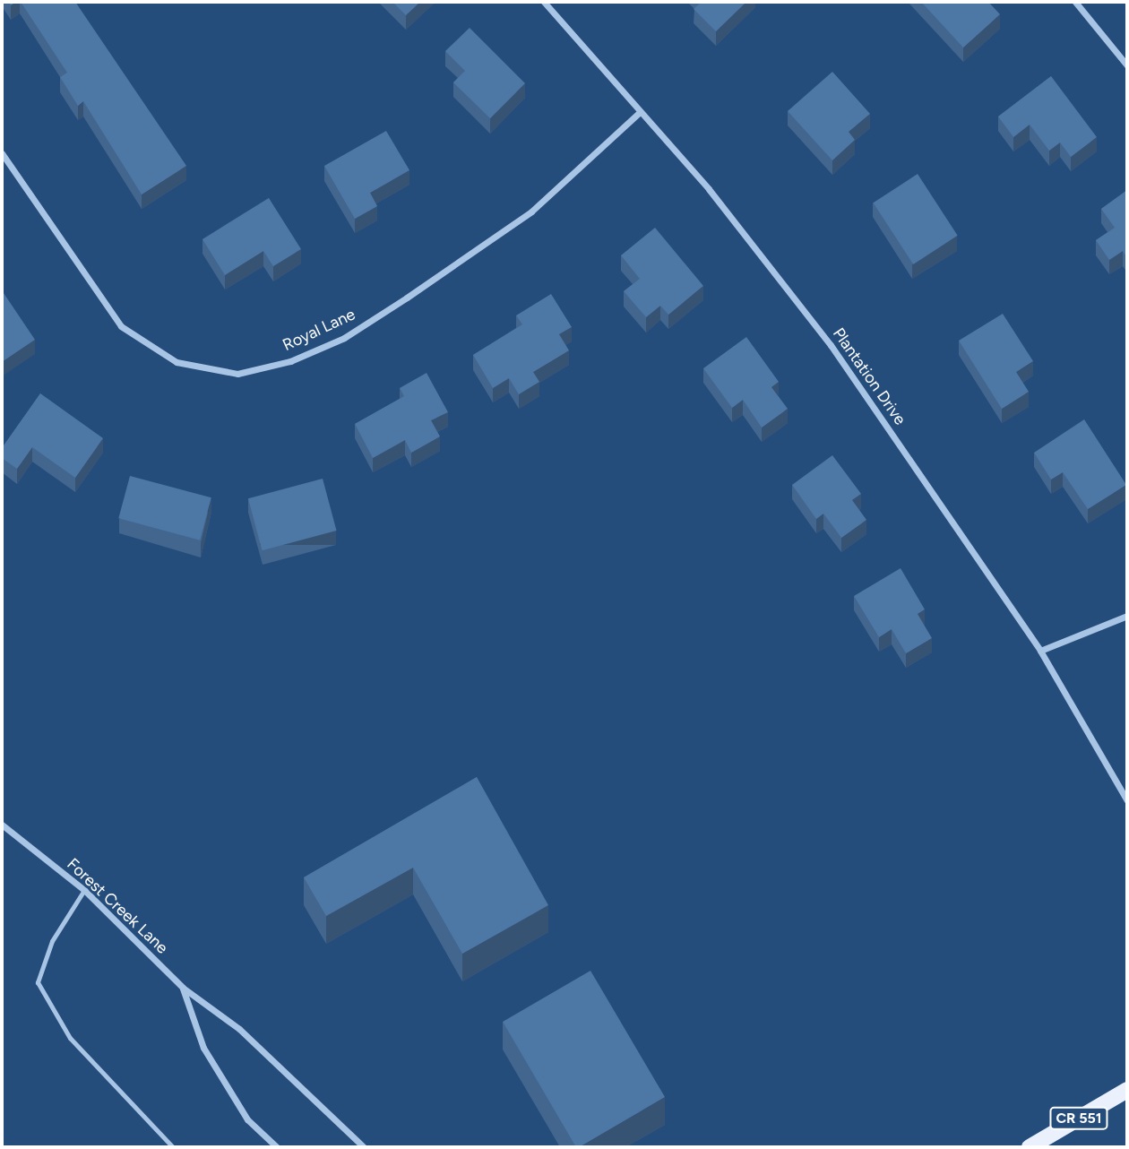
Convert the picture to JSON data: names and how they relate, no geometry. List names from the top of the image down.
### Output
{
  "streets": {
    "main road": ["CR 551"],
    "street": ["Royal Lane", "Plantation Drive", "Forest Creek Lane"]
  },
  "crossings": [
    ["Royal Lane", "Plantation Drive"]
  ]
}
